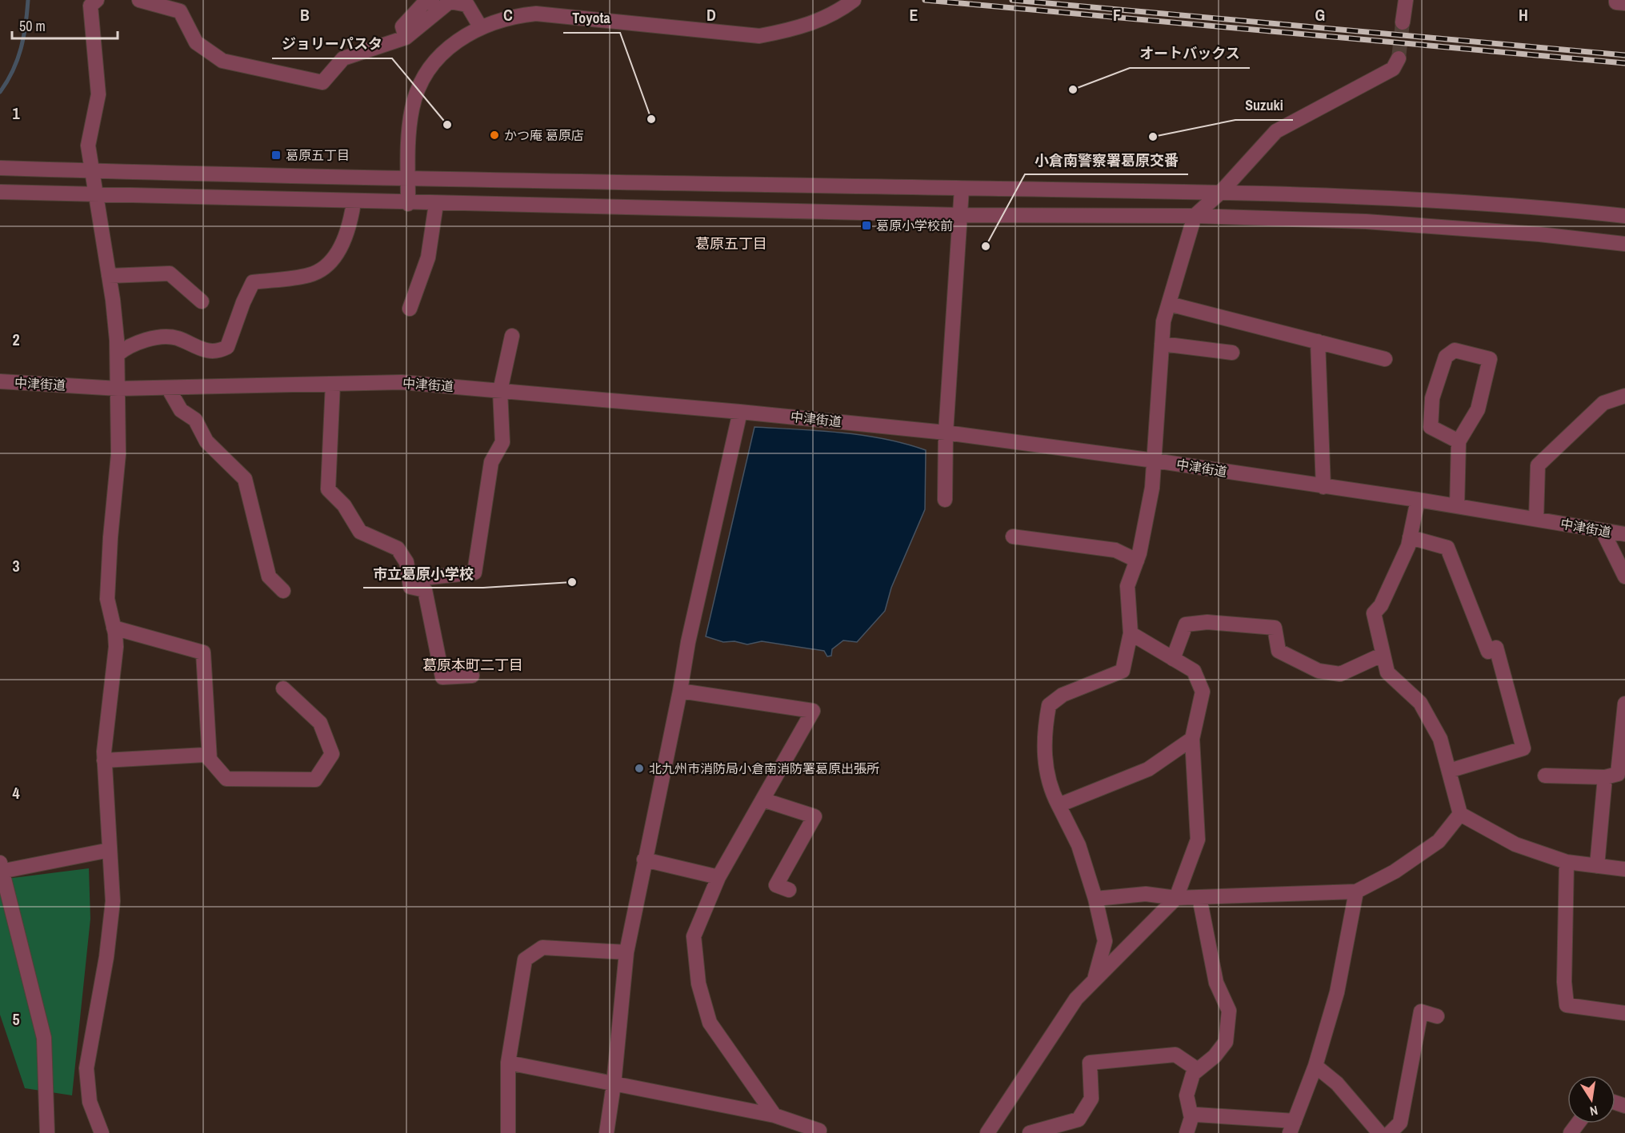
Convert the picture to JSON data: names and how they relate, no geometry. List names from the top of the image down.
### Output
{
  "streets": {
    "street": ["中津街道"]
  },
  "districts": ["葛原五丁目", "葛原本町二丁目"],
  "places": {
    "other": [
      "オートバックス",
      "Toyota",
      "ジョリーパスタ",
      "かつ庵 葛原店",
      "Suzuki",
      "小倉南警察署葛原交番",
      "市立葛原小学校",
      "北九州市消防局小倉南消防署葛原出張所"
    ],
    "transit": ["葛原五丁目", "葛原小学校前"]
  },
  "scale_bar": "50 m",
  "north": "bottom",
  "grid": {
    "columns": [
      "B",
      "C",
      "D",
      "E",
      "F",
      "G",
      "H"
    ],
    "rows": [
      "1",
      "2",
      "3",
      "4",
      "5"
    ]
  }
}
